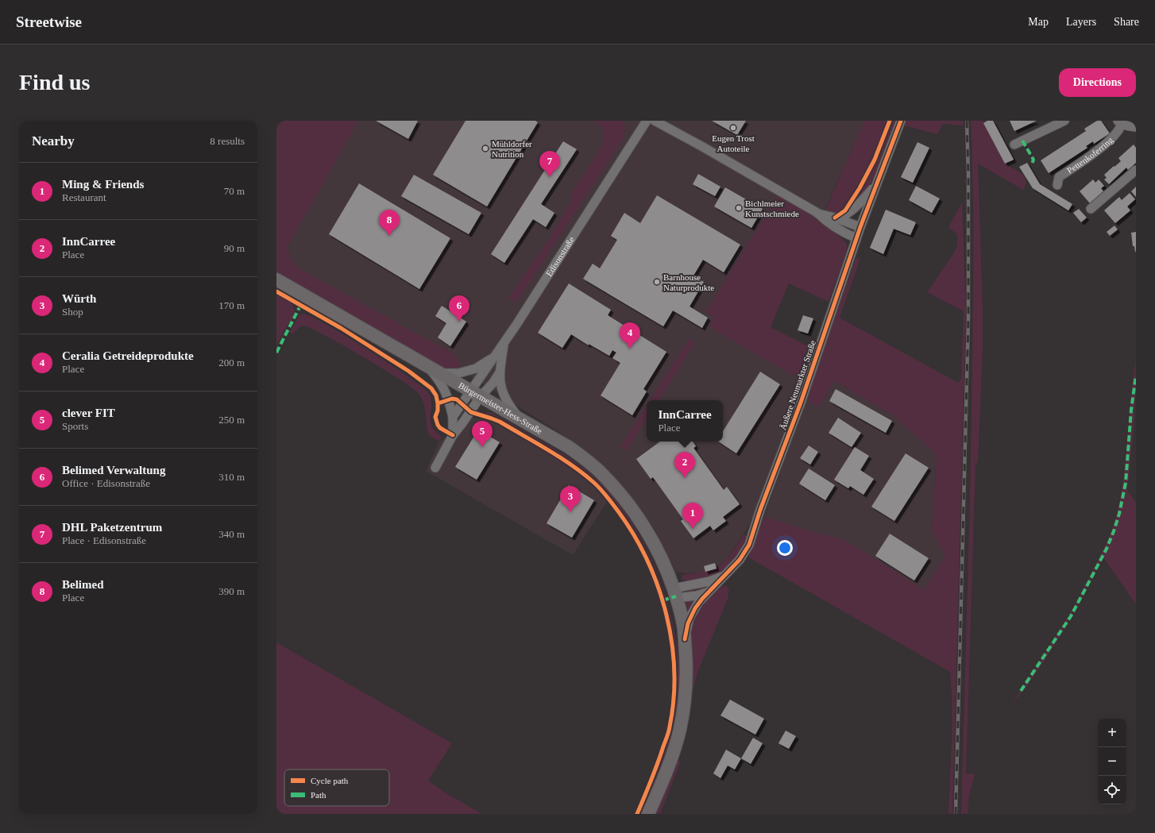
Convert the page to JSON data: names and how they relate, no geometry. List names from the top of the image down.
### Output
{
  "streets": {
    "main road": ["Äußere Neumarkter Straße", "Bürgermeister-Hess-Straße"],
    "street": ["Pettenkoferring", "Edisonstraße"]
  },
  "crossings": [
    ["Edisonstraße", "Bürgermeister-Hess-Straße"],
    ["Äußere Neumarkter Straße", "Bürgermeister-Hess-Straße"]
  ],
  "places": [
    "Eugen Trost Autoteile",
    "Mühldorfer Nutrition",
    "Bichlmeier Kunstschmiede",
    "Barnhouse Naturprodukte"
  ],
  "legend": ["Cycle path", "Path"],
  "page": {
    "header": "Streetwise",
    "nav": ["Map", "Layers", "Share"],
    "buttons": "Directions",
    "title": "Find us",
    "heading": ["Nearby", "8 results"],
    "pins": [
      "7",
      "8",
      "6",
      "4",
      "5",
      "2",
      "3",
      "1"
    ],
    "list": [
      {
        "mark": "1",
        "name": "Ming & Friends",
        "note": "Restaurant",
        "value": "70 m"
      },
      {
        "mark": "2",
        "name": "InnCarree",
        "note": "Place",
        "value": "90 m"
      },
      {
        "mark": "3",
        "name": "Würth",
        "note": "Shop",
        "value": "170 m"
      },
      {
        "mark": "4",
        "name": "Ceralia Getreideprodukte",
        "note": "Place",
        "value": "200 m"
      },
      {
        "mark": "5",
        "name": "clever FIT",
        "note": "Sports",
        "value": "250 m"
      },
      {
        "mark": "6",
        "name": "Belimed Verwaltung",
        "note": "Office · Edisonstraße",
        "value": "310 m"
      },
      {
        "mark": "7",
        "name": "DHL Paketzentrum",
        "note": "Place · Edisonstraße",
        "value": "340 m"
      },
      {
        "mark": "8",
        "name": "Belimed",
        "note": "Place",
        "value": "390 m"
      }
    ],
    "popup": ["InnCarree", "Place"],
    "map_buttons": ["+", "−"]
  }
}
